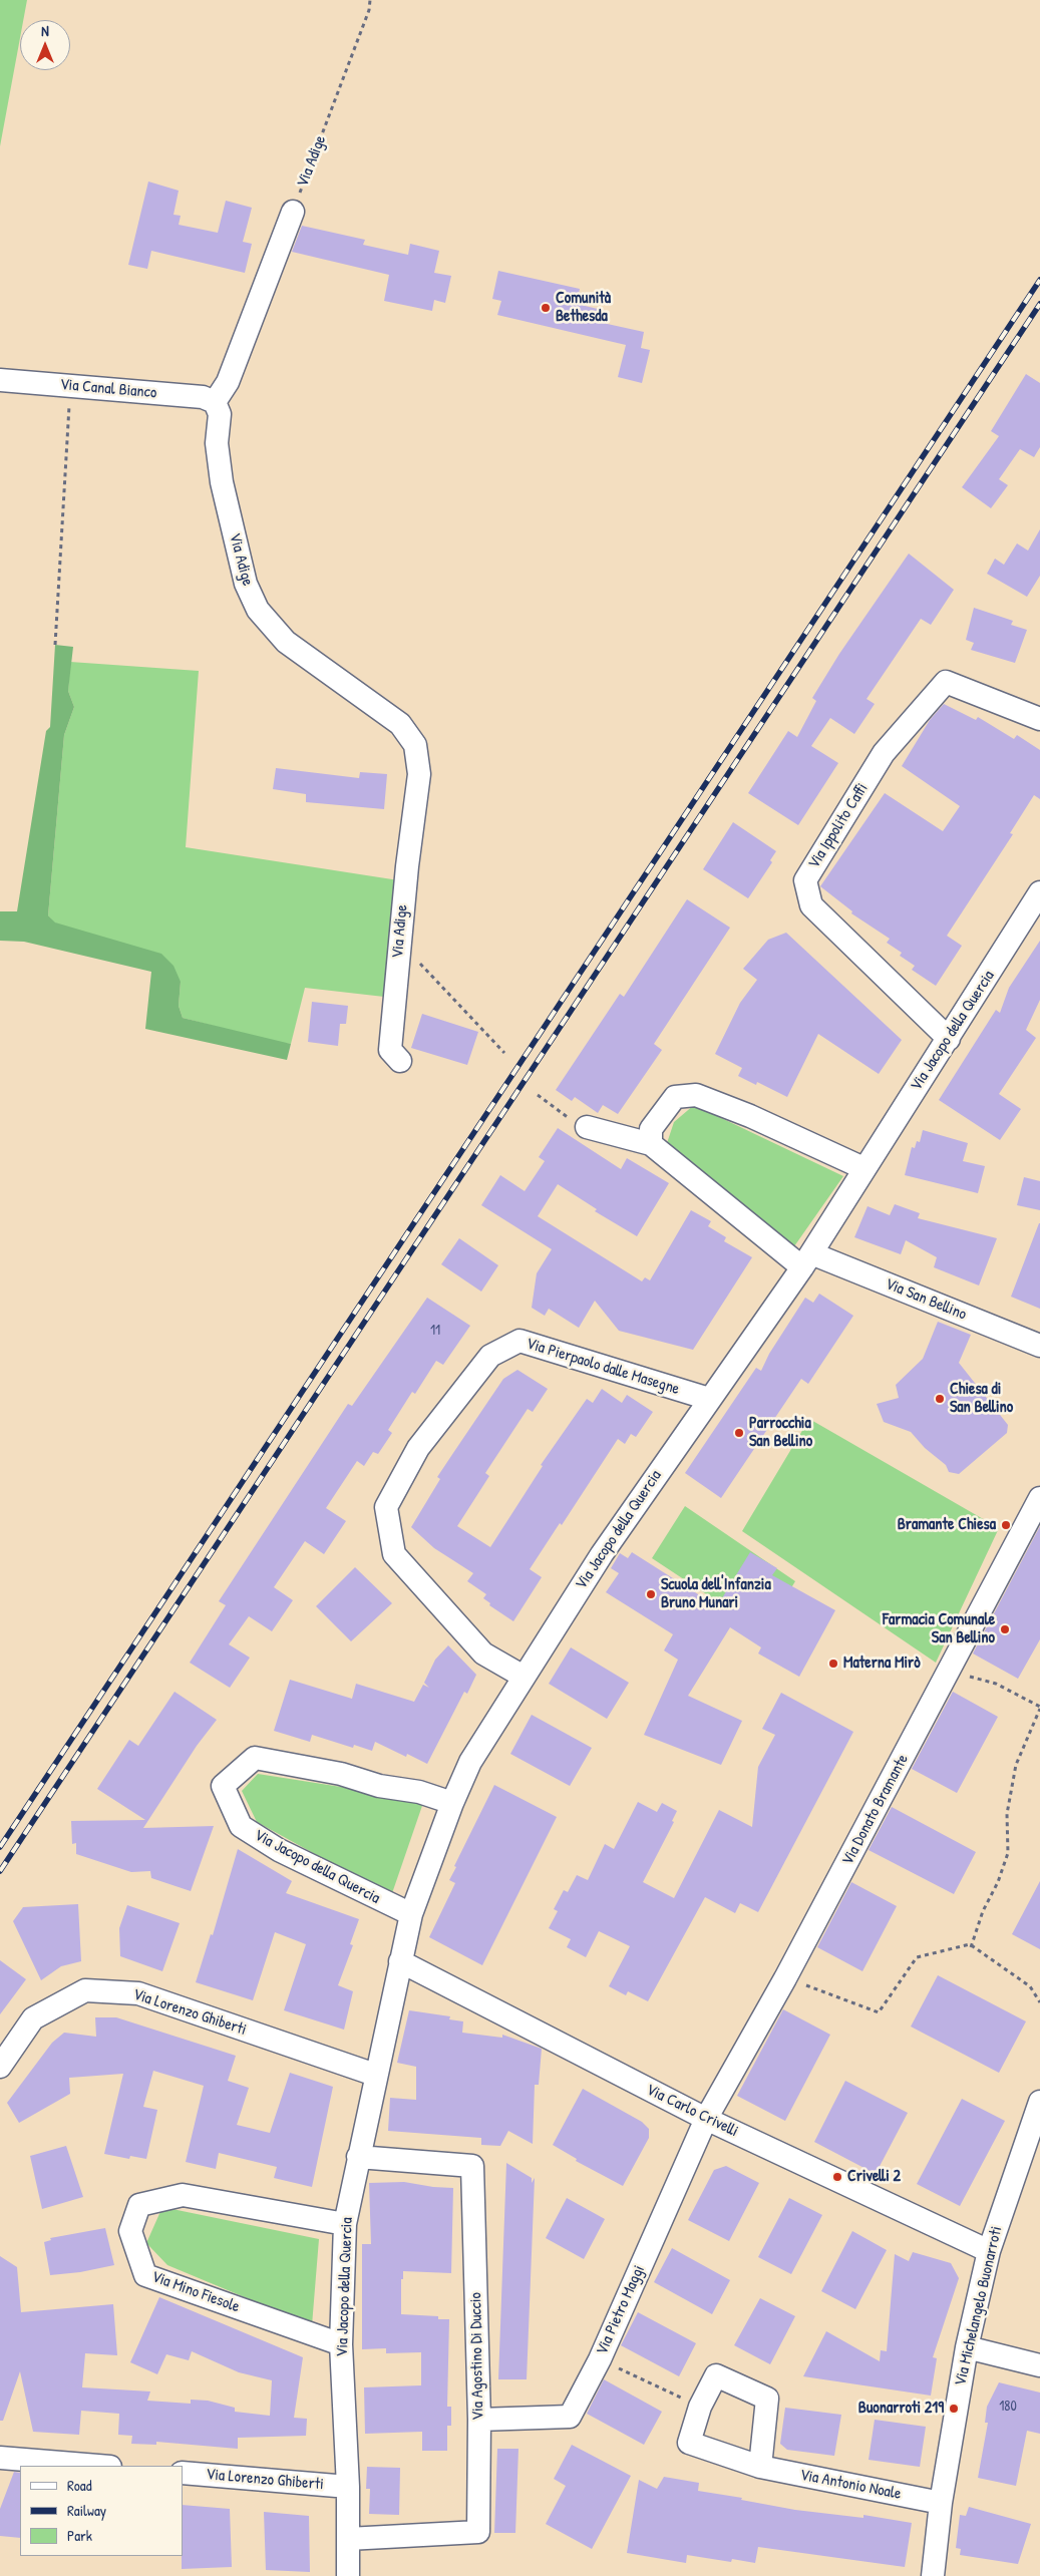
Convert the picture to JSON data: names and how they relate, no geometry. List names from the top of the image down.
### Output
{
  "streets": {
    "street": [
      "Via Adige",
      "Via Canal Bianco",
      "Via Ippolito Caffi",
      "Via Jacopo della Quercia",
      "Via San Bellino",
      "Via Pierpaolo dalle Masegne",
      "Via Donato Bramante",
      "Via Lorenzo Ghiberti",
      "Via Carlo Crivelli",
      "Via Mino Fiesole",
      "Via Michelangelo Buonarroti",
      "Via Pietro Maggi",
      "Via Agostino Di Duccio",
      "Via Antonio Noale"
    ]
  },
  "crossings": [
    ["Via Adige", "Via Canal Bianco"],
    ["Via Ippolito Caffi", "Via Jacopo della Quercia"],
    ["Via Jacopo della Quercia", "Via San Bellino"],
    ["Via Jacopo della Quercia", "Via Pierpaolo dalle Masegne"],
    ["Via Jacopo della Quercia", "Via Lorenzo Ghiberti"],
    ["Via Jacopo della Quercia", "Via Carlo Crivelli"],
    ["Via Jacopo della Quercia", "Via Mino Fiesole"],
    ["Via Jacopo della Quercia", "Via Agostino Di Duccio"],
    ["Via Donato Bramante", "Via Carlo Crivelli"],
    ["Via Donato Bramante", "Via Pietro Maggi"],
    ["Via Carlo Crivelli", "Via Michelangelo Buonarroti"],
    ["Via Carlo Crivelli", "Via Pietro Maggi"],
    ["Via Michelangelo Buonarroti", "Via Antonio Noale"],
    ["Via Pietro Maggi", "Via Agostino Di Duccio"]
  ],
  "places": [
    "Comunità Bethesda",
    "Chiesa di San Bellino",
    "Parrocchia San Bellino",
    "Bramante Chiesa",
    "Scuola dell'Infanzia Bruno Munari",
    "Farmacia Comunale San Bellino",
    "Materna Mirò",
    "Crivelli 2",
    "Buonarroti 219"
  ],
  "house_numbers": ["11", "180"],
  "legend": ["Road", "Railway", "Park"],
  "north": "top"
}
